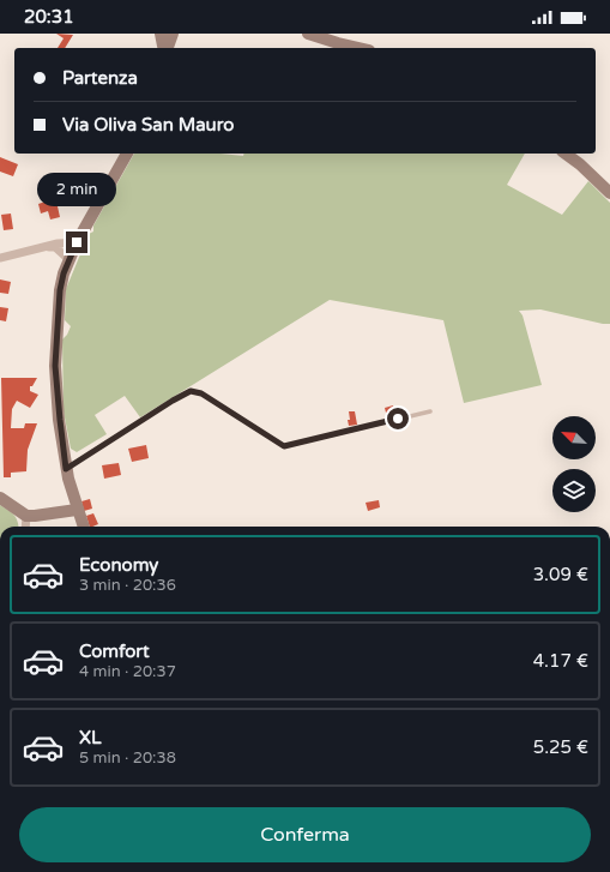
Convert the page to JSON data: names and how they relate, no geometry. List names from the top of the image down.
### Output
{
  "north": "top left",
  "page": {
    "status": "20:31",
    "banner": ["Partenza", "Via Oliva San Mauro"],
    "bubble": "2 min",
    "list": [
      {
        "name": "Economy",
        "note": "3 min · 20:36",
        "value": "3.09 €"
      },
      {
        "name": "Comfort",
        "note": "4 min · 20:37",
        "value": "4.17 €"
      },
      {
        "name": "XL",
        "note": "5 min · 20:38",
        "value": "5.25 €"
      }
    ],
    "buttons": "Conferma"
  }
}
